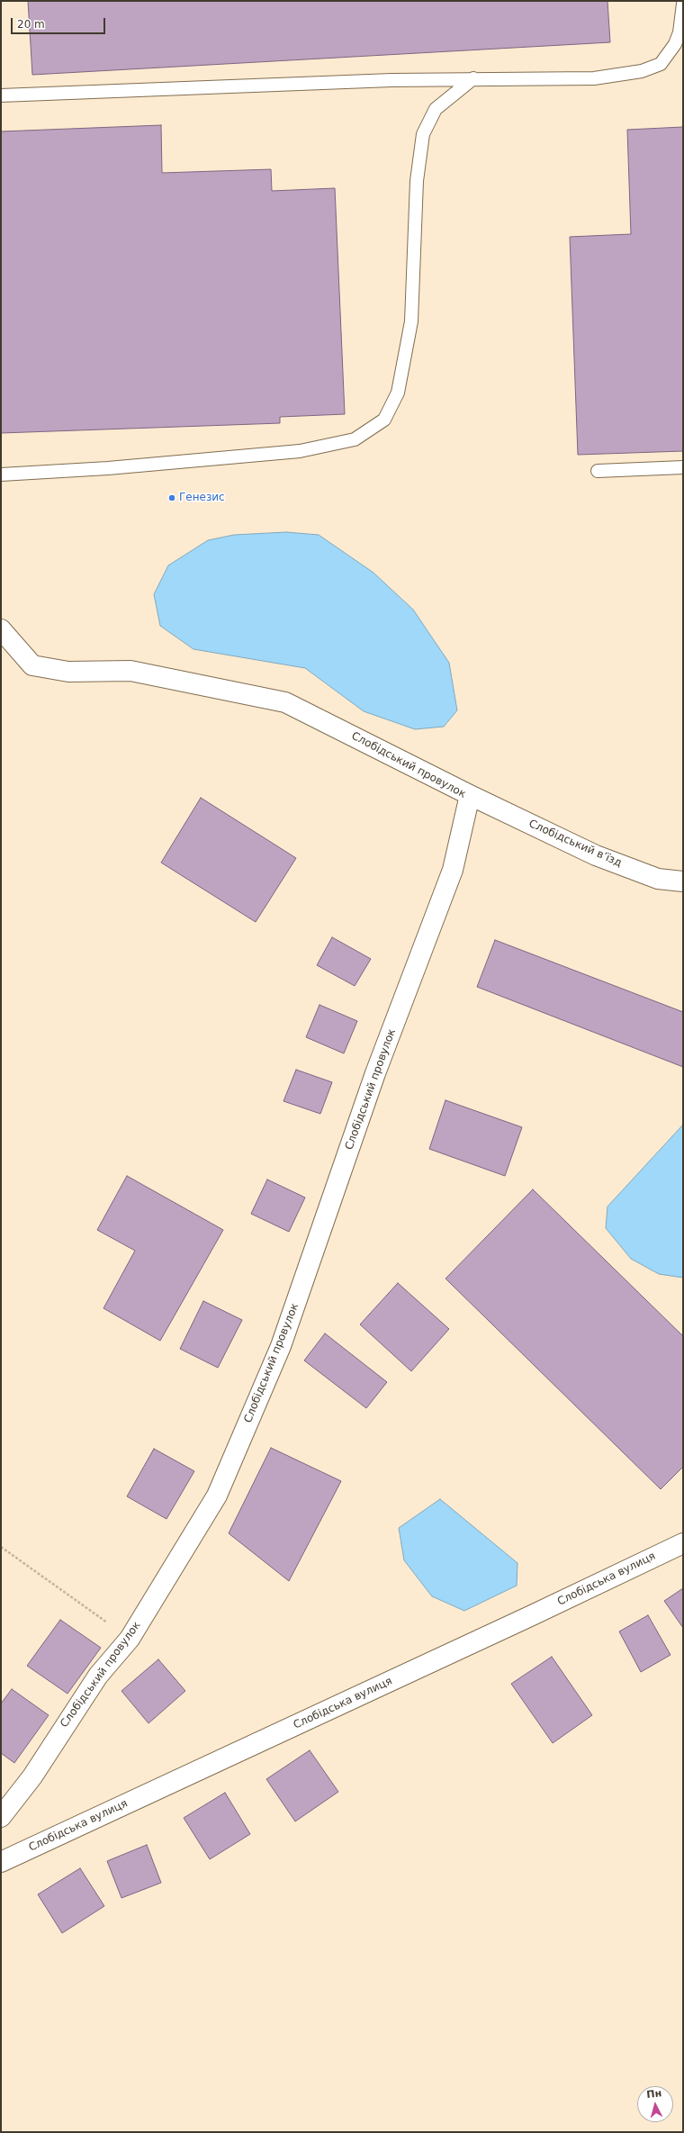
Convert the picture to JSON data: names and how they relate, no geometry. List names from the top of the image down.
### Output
{
  "streets": {
    "street": ["Слобідський провулок", "Слобідський в’їзд", "Слобідська вулиця"]
  },
  "crossings": [
    ["Слобідський провулок", "Слобідський в’їзд"]
  ],
  "places": ["Генезис"],
  "scale_bar": "20 m",
  "north": "top"
}
